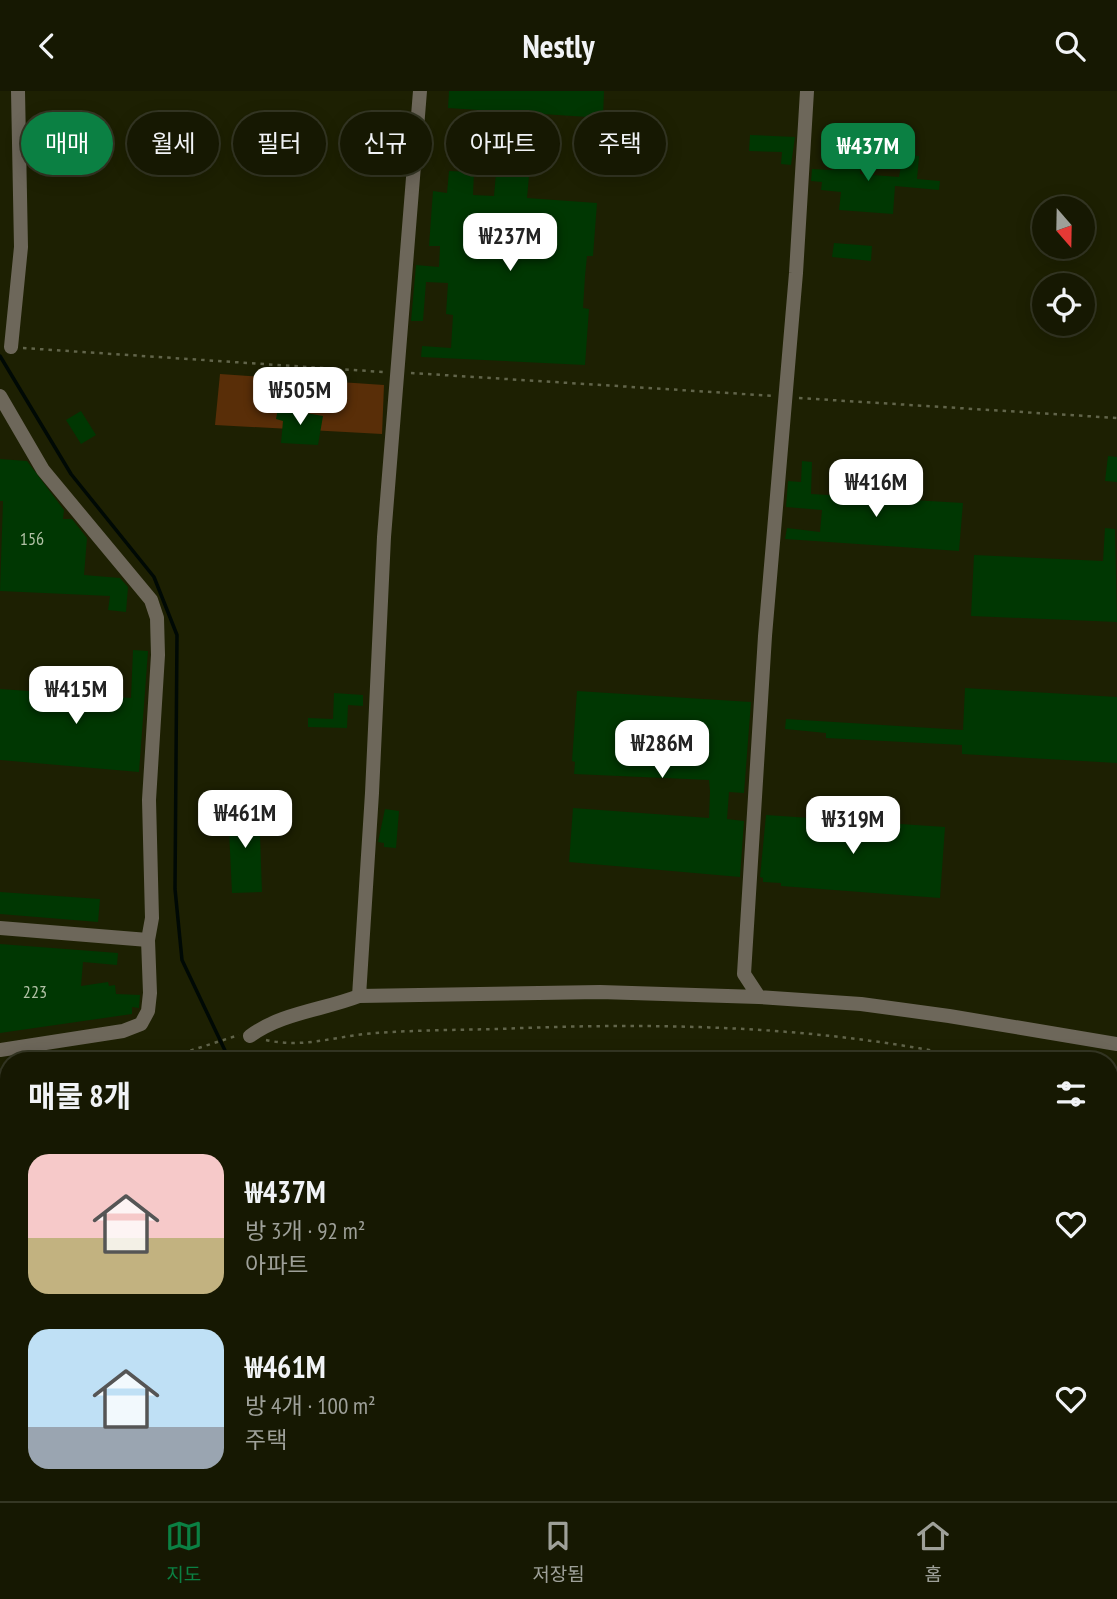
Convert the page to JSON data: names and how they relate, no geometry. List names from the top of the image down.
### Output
{
  "house_numbers": ["156", "223"],
  "north": "bottom",
  "page": {
    "header": "Nestly",
    "chip": [
      "매매",
      "월세",
      "필터",
      "신규",
      "아파트",
      "주택"
    ],
    "price": [
      "₩437M",
      "₩237M",
      "₩505M",
      "₩416M",
      "₩415M",
      "₩286M",
      "₩461M",
      "₩319M"
    ],
    "heading": "매물 8개",
    "list": [
      {
        "name": "₩437M",
        "note": "방 3개 · 92 m² · 아파트"
      },
      {
        "name": "₩461M",
        "note": "방 4개 · 100 m² · 주택"
      }
    ],
    "tabs": ["지도", "저장됨", "홈"]
  }
}
